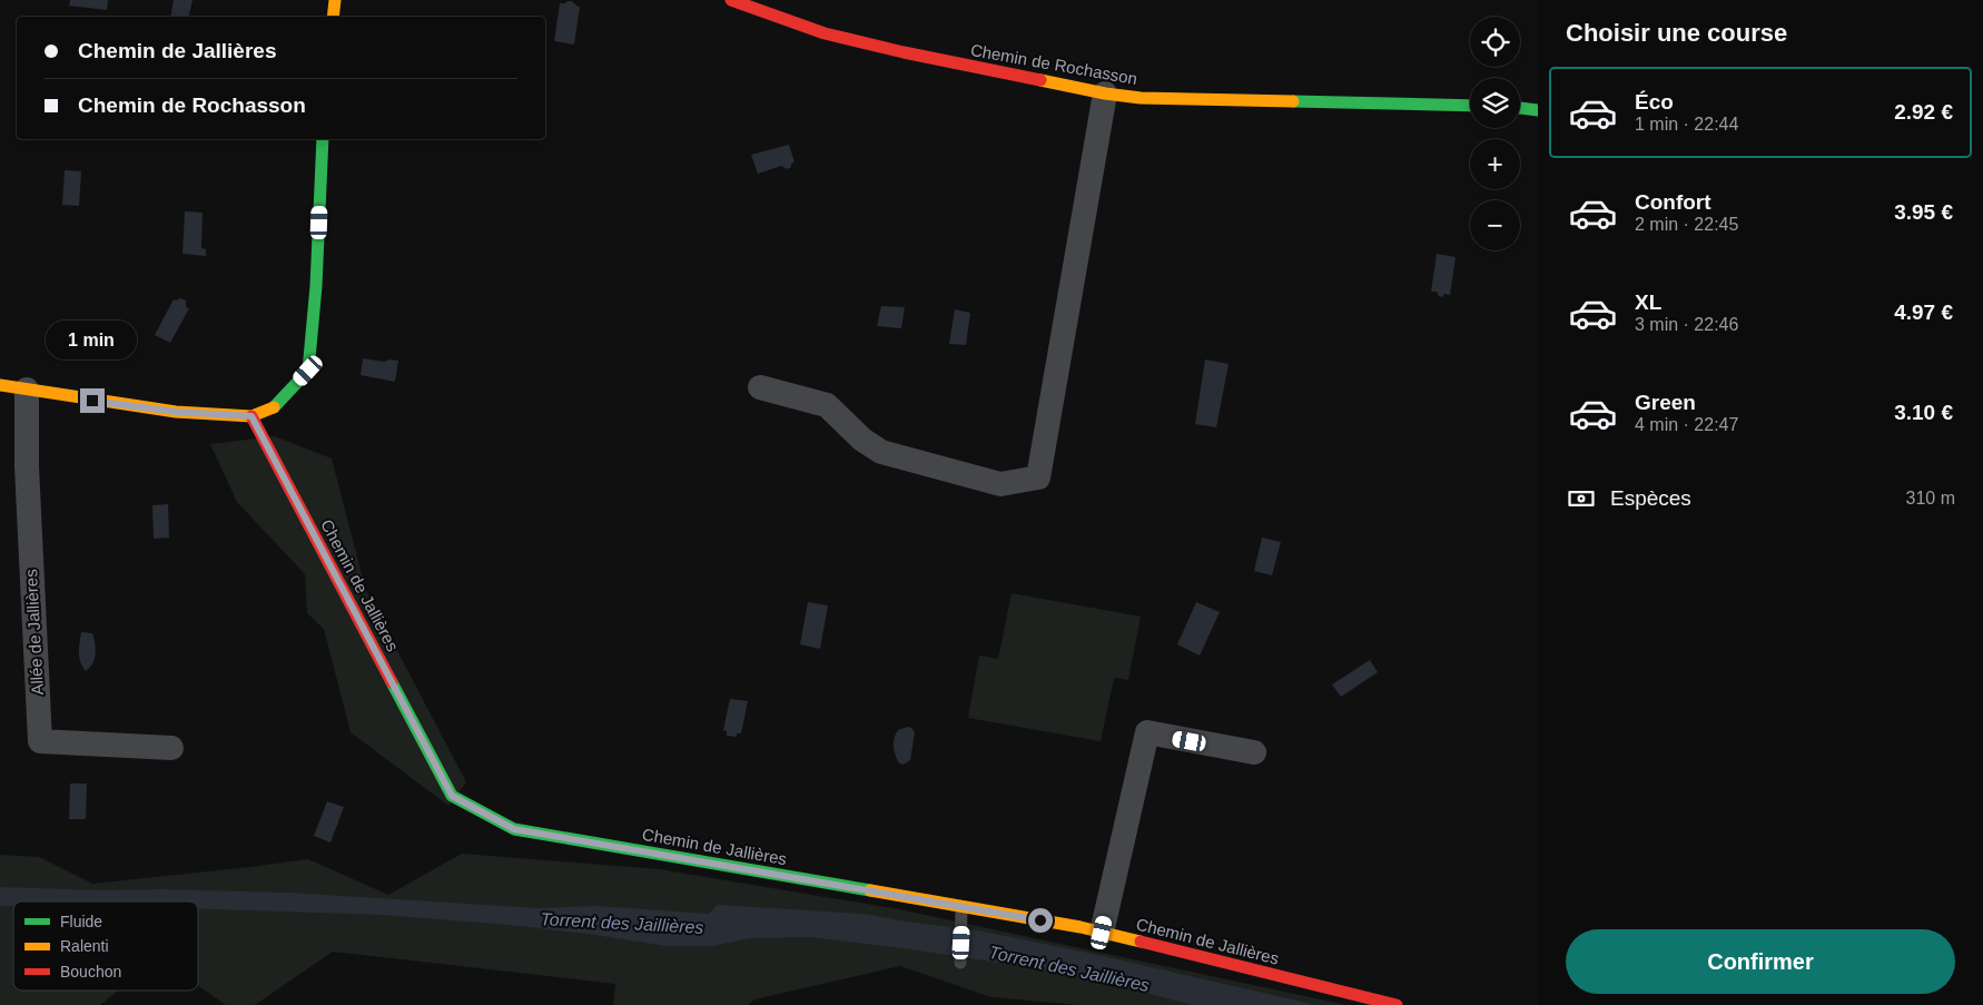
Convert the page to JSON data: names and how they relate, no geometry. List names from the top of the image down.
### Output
{
  "streets": {
    "street": ["Chemin de Rochasson", "Chemin de Jallières", "Allée de Jallières"]
  },
  "water": ["Torrent des Jaillières"],
  "legend": ["Fluide", "Ralenti", "Bouchon"],
  "page": {
    "heading": "Choisir une course",
    "map_buttons": ["+", "−"],
    "banner": ["Chemin de Jallières", "Chemin de Rochasson"],
    "list": [
      {
        "name": "Éco",
        "note": "1 min · 22:44",
        "value": "2.92 €"
      },
      {
        "name": "Confort",
        "note": "2 min · 22:45",
        "value": "3.95 €"
      },
      {
        "name": "XL",
        "note": "3 min · 22:46",
        "value": "4.97 €"
      },
      {
        "name": "Green",
        "note": "4 min · 22:47",
        "value": "3.10 €"
      }
    ],
    "bubble": "1 min",
    "pay": ["Espèces", "310 m"],
    "buttons": "Confirmer"
  }
}
